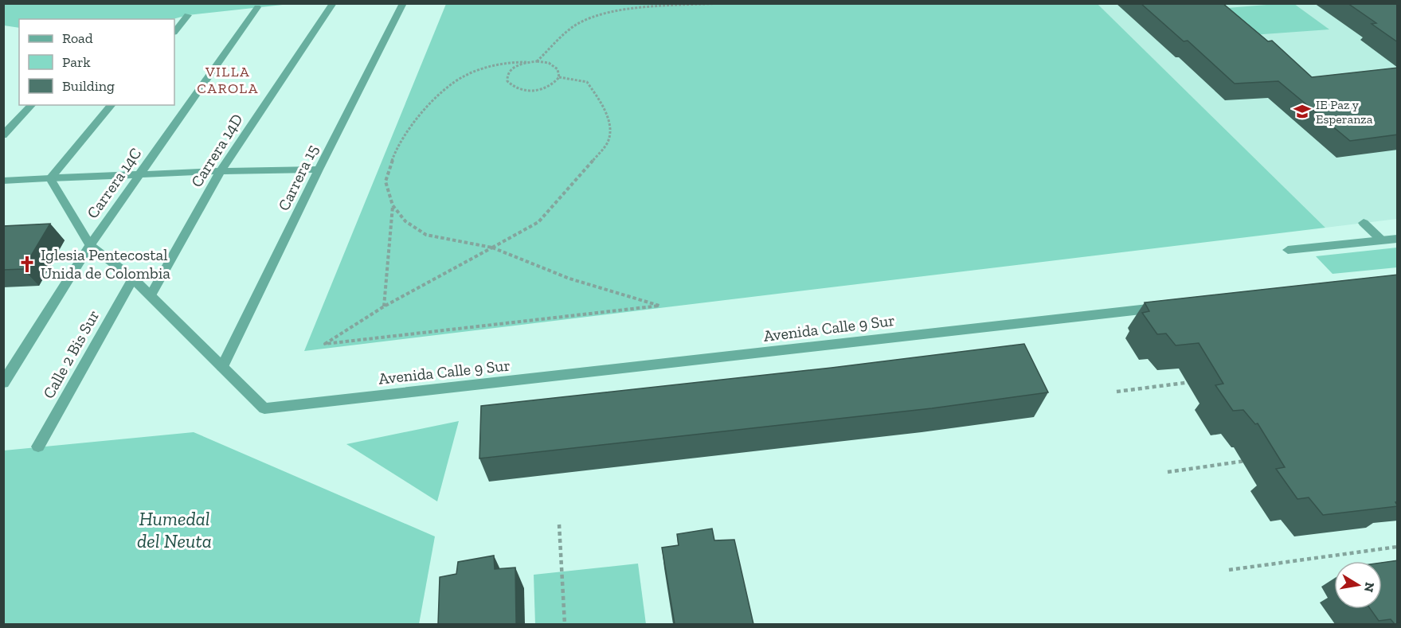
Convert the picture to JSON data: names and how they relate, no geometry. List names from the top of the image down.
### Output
{
  "streets": {
    "street": [
      "Carrera 14D",
      "Carrera 15",
      "Carrera 14C",
      "Avenida Calle 9 Sur",
      "Calle 2 Bis Sur"
    ]
  },
  "crossings": [
    ["Carrera 15", "Avenida Calle 9 Sur"]
  ],
  "districts": ["VILLA CAROLA"],
  "parks": ["Humedal del Neuta"],
  "places": {
    "school or university": ["IE Paz y Esperanza"],
    "church": ["Iglesia Pentecostal Unida de Colombia"]
  },
  "legend": ["Road", "Park", "Building"],
  "north": "right"
}
